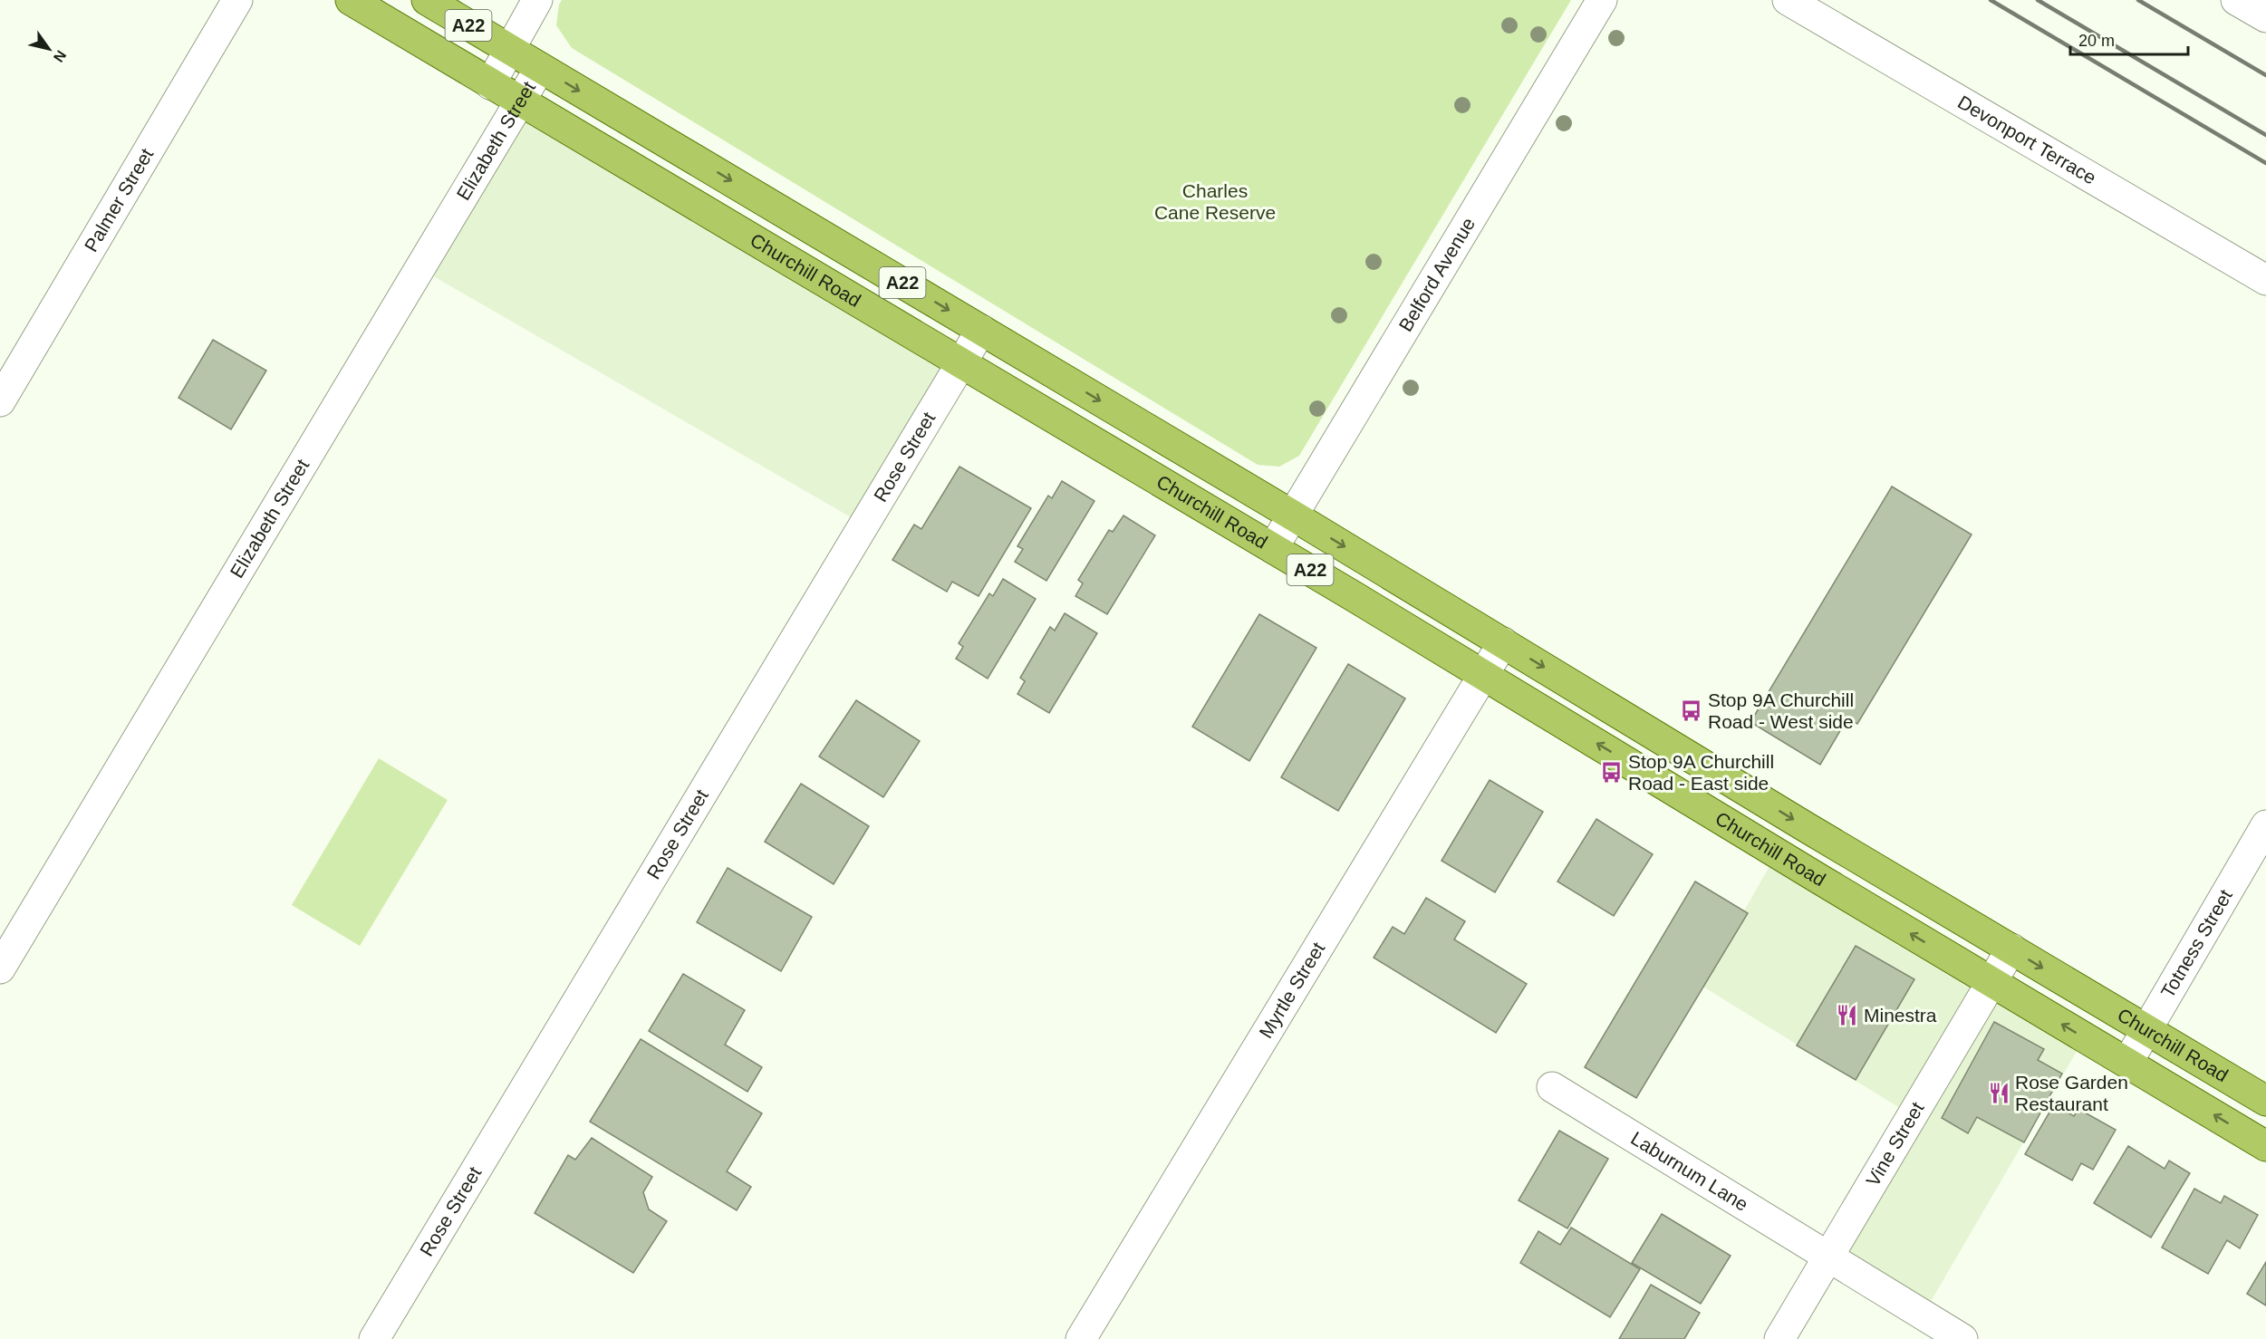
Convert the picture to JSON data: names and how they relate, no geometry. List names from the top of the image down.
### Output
{
  "streets": {
    "main road": ["A22", "Churchill Road"],
    "street": [
      "Devonport Terrace",
      "Elizabeth Street",
      "Palmer Street",
      "Belford Avenue",
      "Rose Street",
      "Totness Street",
      "Myrtle Street",
      "Vine Street",
      "Laburnum Lane"
    ]
  },
  "crossings": [
    ["Elizabeth Street", "Churchill Road"],
    ["Churchill Road", "Belford Avenue"],
    ["Churchill Road", "Rose Street"],
    ["Churchill Road", "Totness Street"],
    ["Churchill Road", "Myrtle Street"],
    ["Churchill Road", "Vine Street"],
    ["Vine Street", "Laburnum Lane"]
  ],
  "parks": ["Charles Cane Reserve"],
  "places": {
    "bus stop": ["Stop 9A Churchill Road - West side", "Stop 9A Churchill Road - East side"],
    "restaurant": ["Minestra", "Rose Garden Restaurant"]
  },
  "scale_bar": "20 m",
  "north": "bottom right"
}
